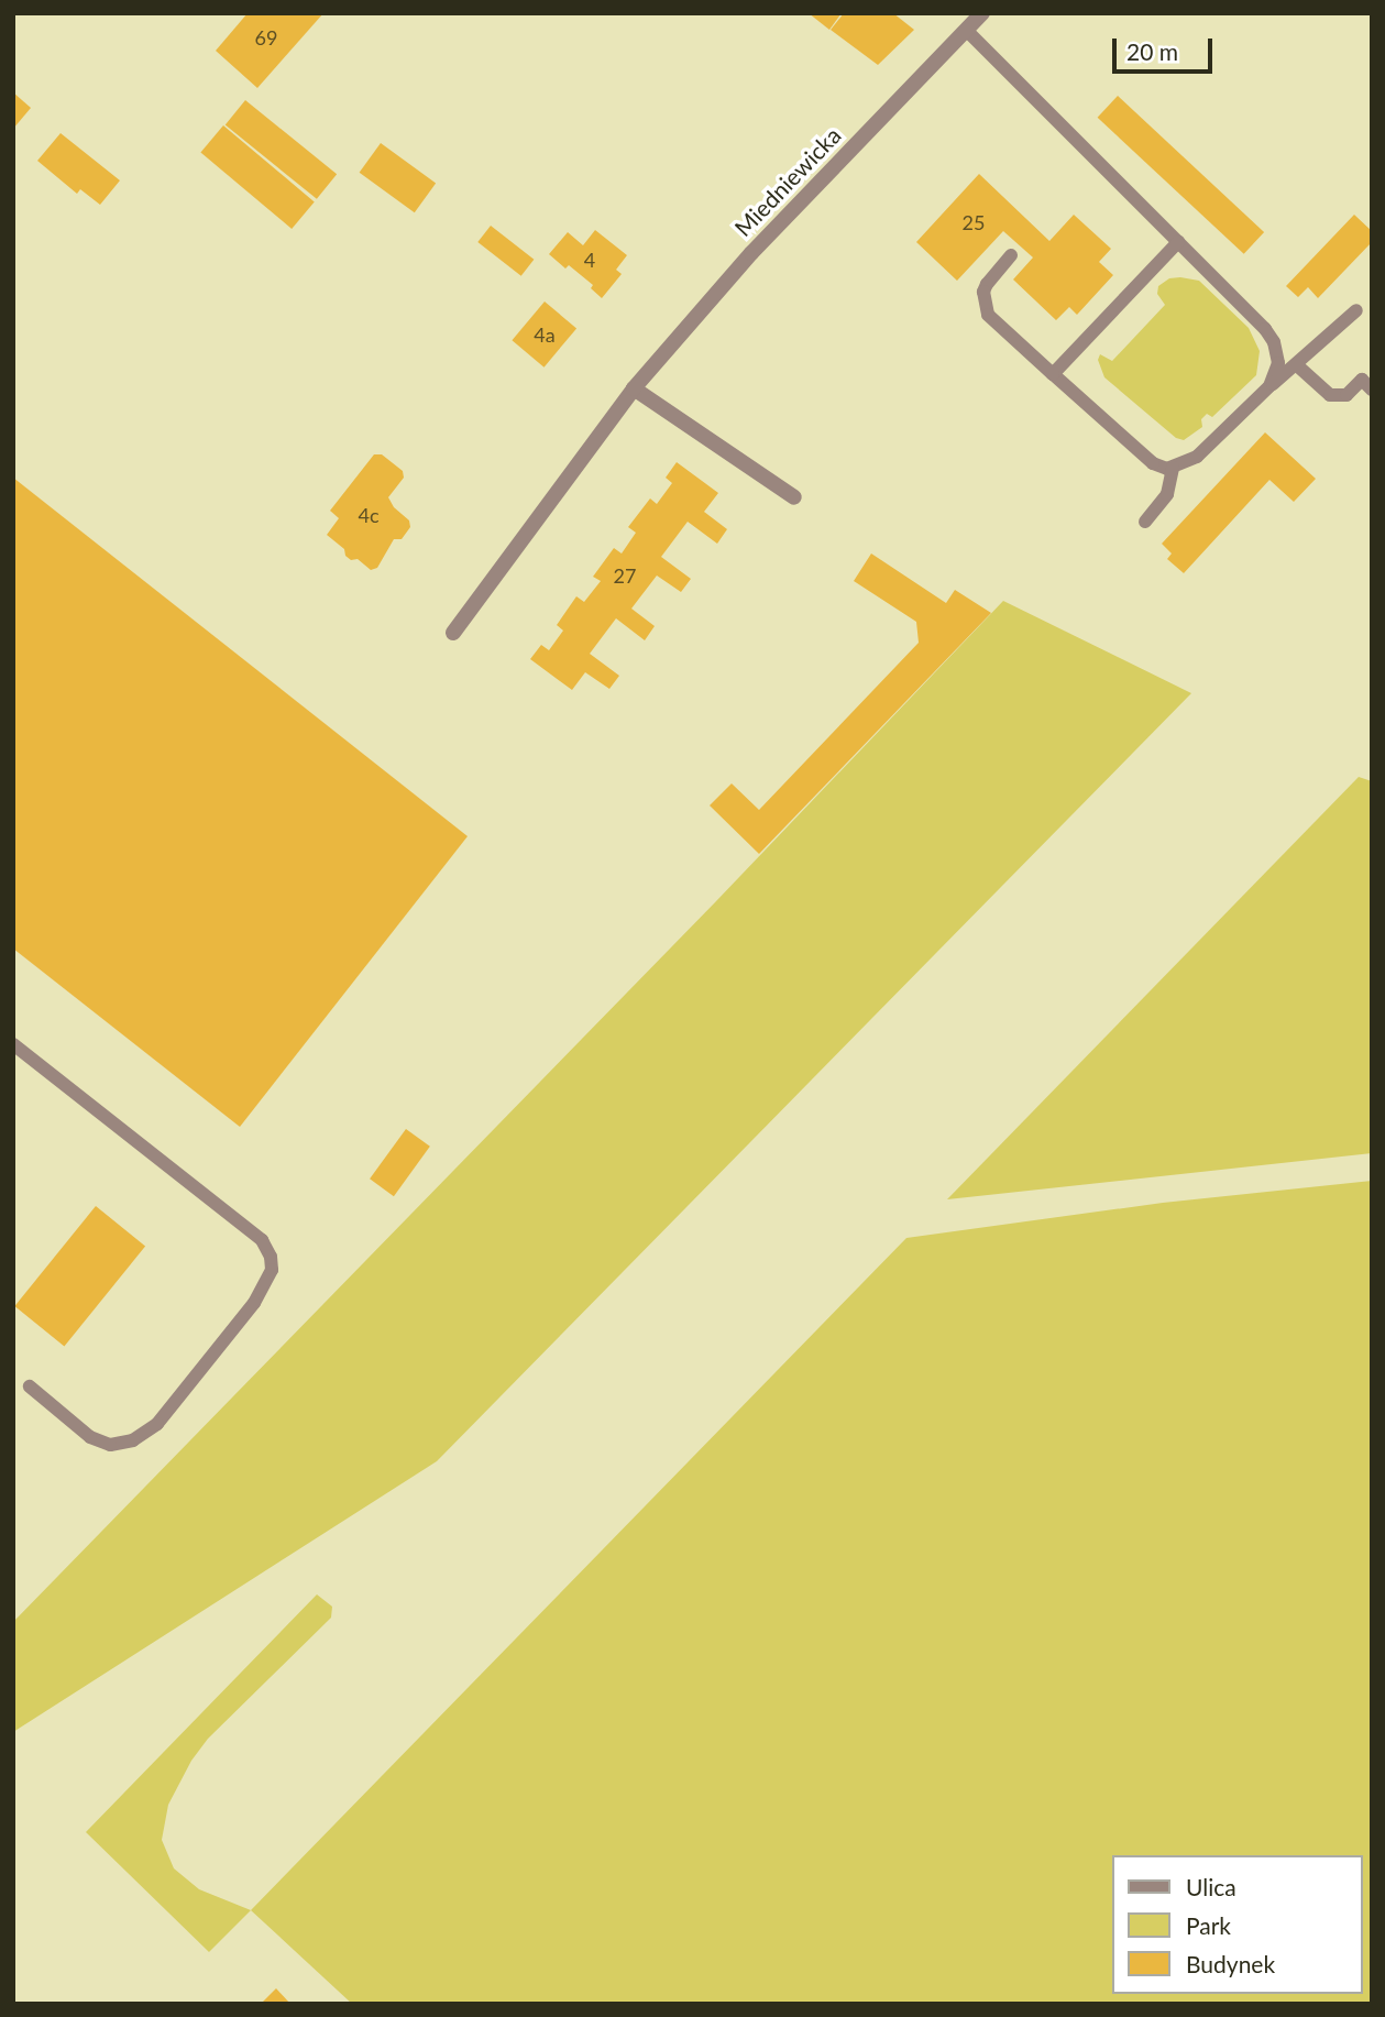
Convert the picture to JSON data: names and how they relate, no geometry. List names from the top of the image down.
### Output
{
  "streets": {
    "street": ["Miedniewicka"]
  },
  "house_numbers": [
    "69",
    "25",
    "4",
    "4a",
    "4c",
    "27"
  ],
  "legend": ["Ulica", "Park", "Budynek"],
  "scale_bar": "20 m"
}
